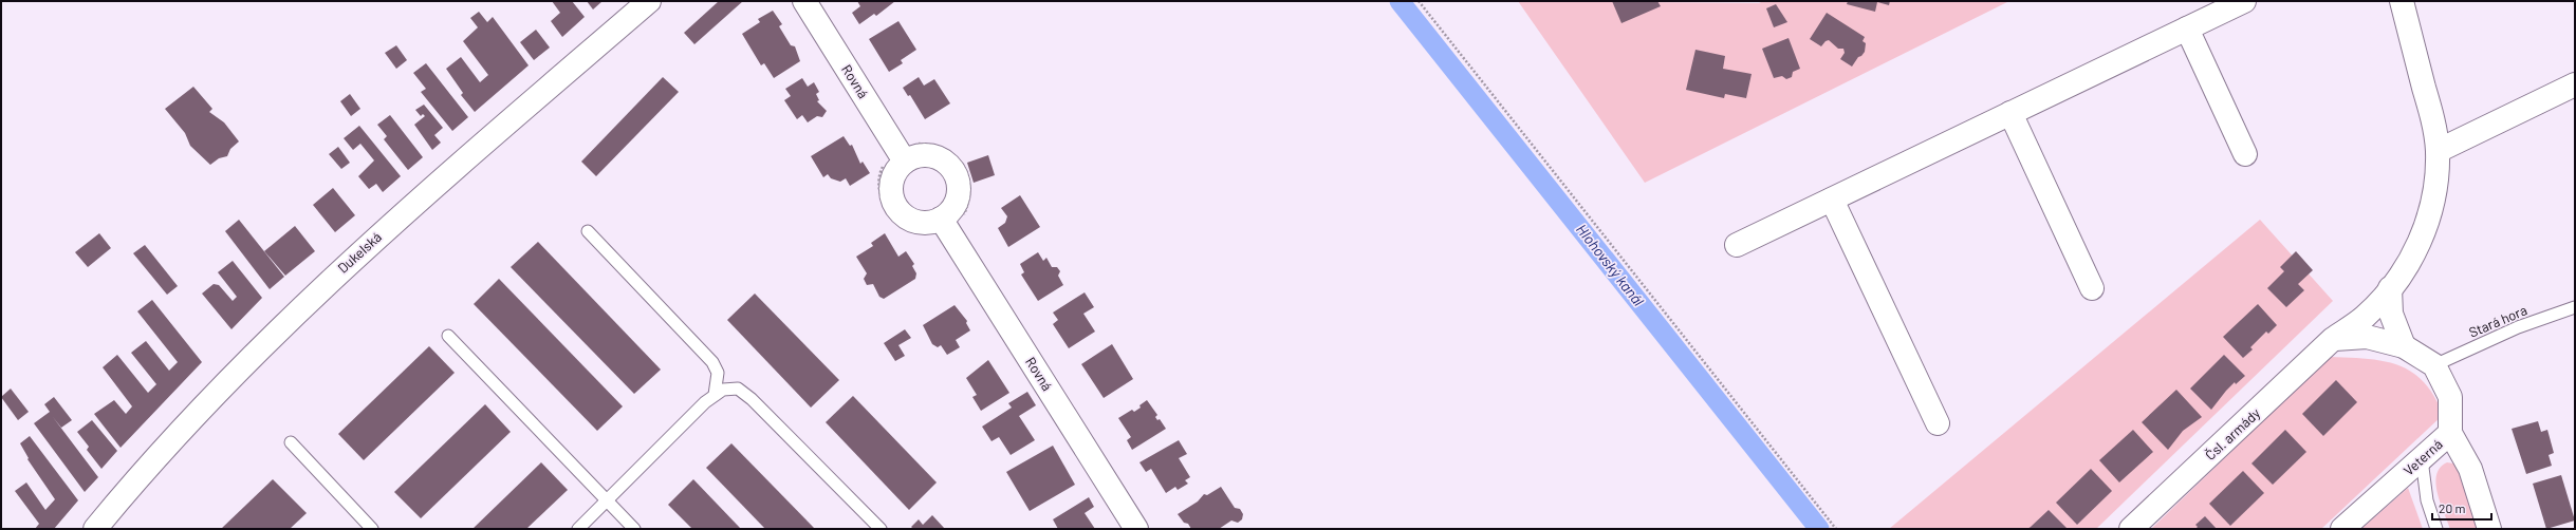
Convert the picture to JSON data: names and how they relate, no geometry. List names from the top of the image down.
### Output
{
  "streets": {
    "street": [
      "Rovná",
      "Dukelská",
      "Čsl. armády",
      "Veterná"
    ],
    "lane": ["Stará hora"]
  },
  "crossings": [
    ["Stará hora", "Veterná"]
  ],
  "water": ["Hlohovský kanál"],
  "scale_bar": "20 m"
}
